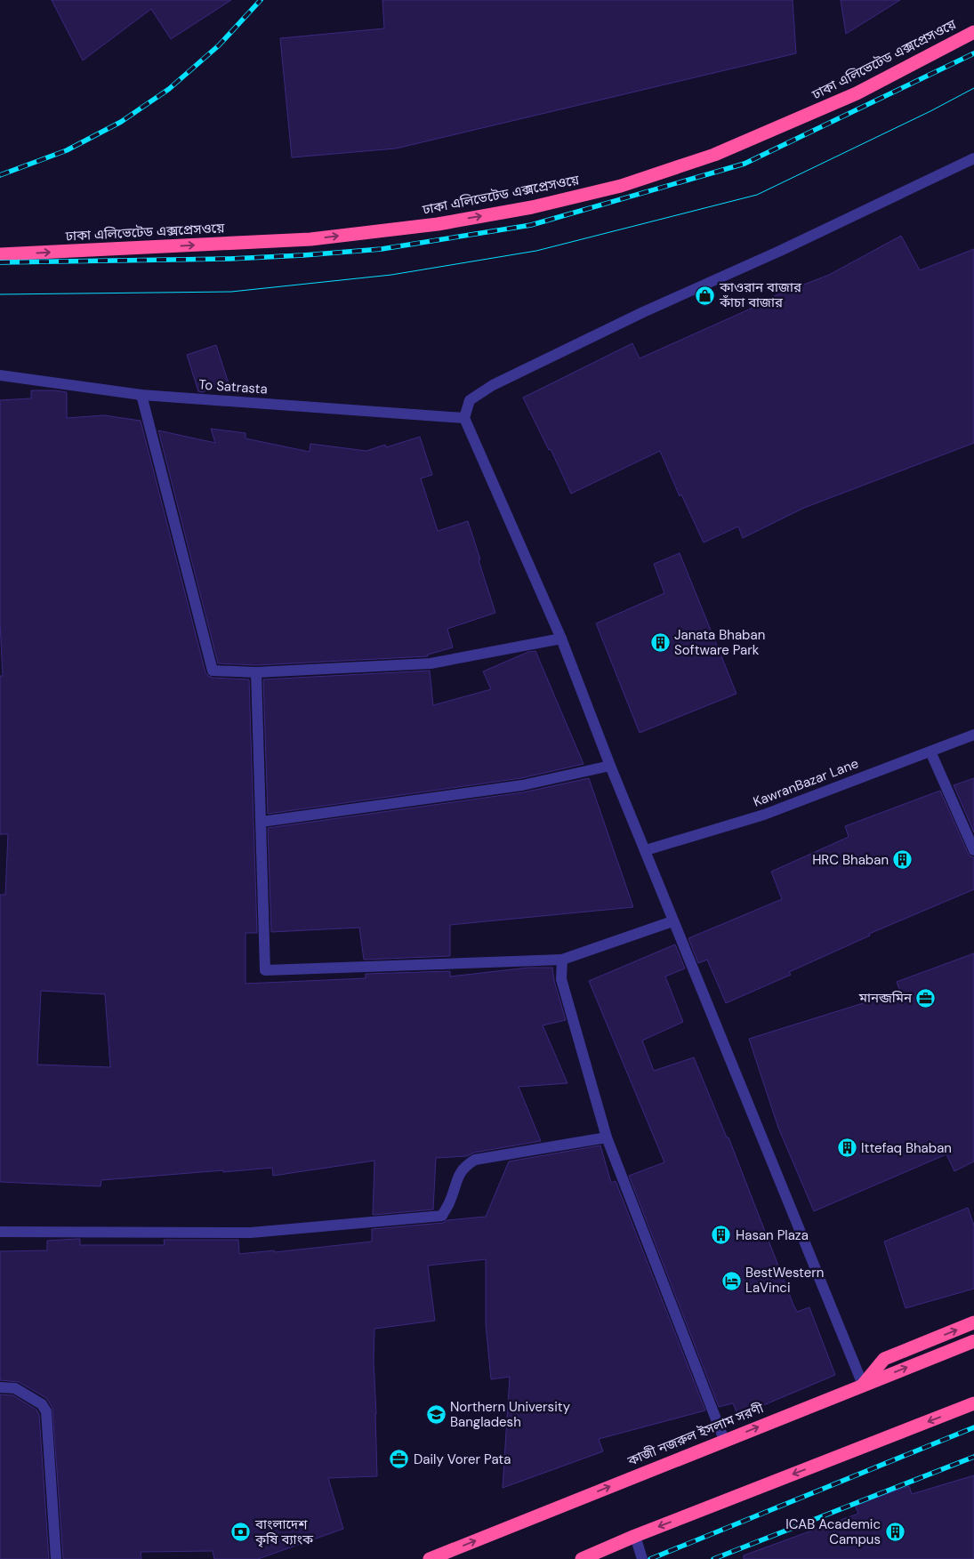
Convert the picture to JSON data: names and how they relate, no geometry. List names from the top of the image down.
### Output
{
  "streets": {
    "highway": ["ঢাকা এলিভেটেড এক্সপ্রেসওয়ে", "কাজী নজরুল ইসলাম সরণী"],
    "street": ["To Satrasta", "KawranBazar Lane"]
  },
  "one_way": ["ঢাকা এলিভেটেড এক্সপ্রেসওয়ে"],
  "places": {
    "shop": ["কাওরান বাজার কাঁচা বাজার"],
    "building": [
      "Janata Bhaban Software Park",
      "HRC Bhaban",
      "Ittefaq Bhaban",
      "Hasan Plaza",
      "ICAB Academic Campus"
    ],
    "office": ["মানব্জমিন", "Daily Vorer Pata"],
    "hotel": ["BestWestern LaVinci"],
    "school or university": ["Northern University Bangladesh"],
    "bank": ["বাংলাদেশ কৃষি ব্যাংক"]
  }
}
